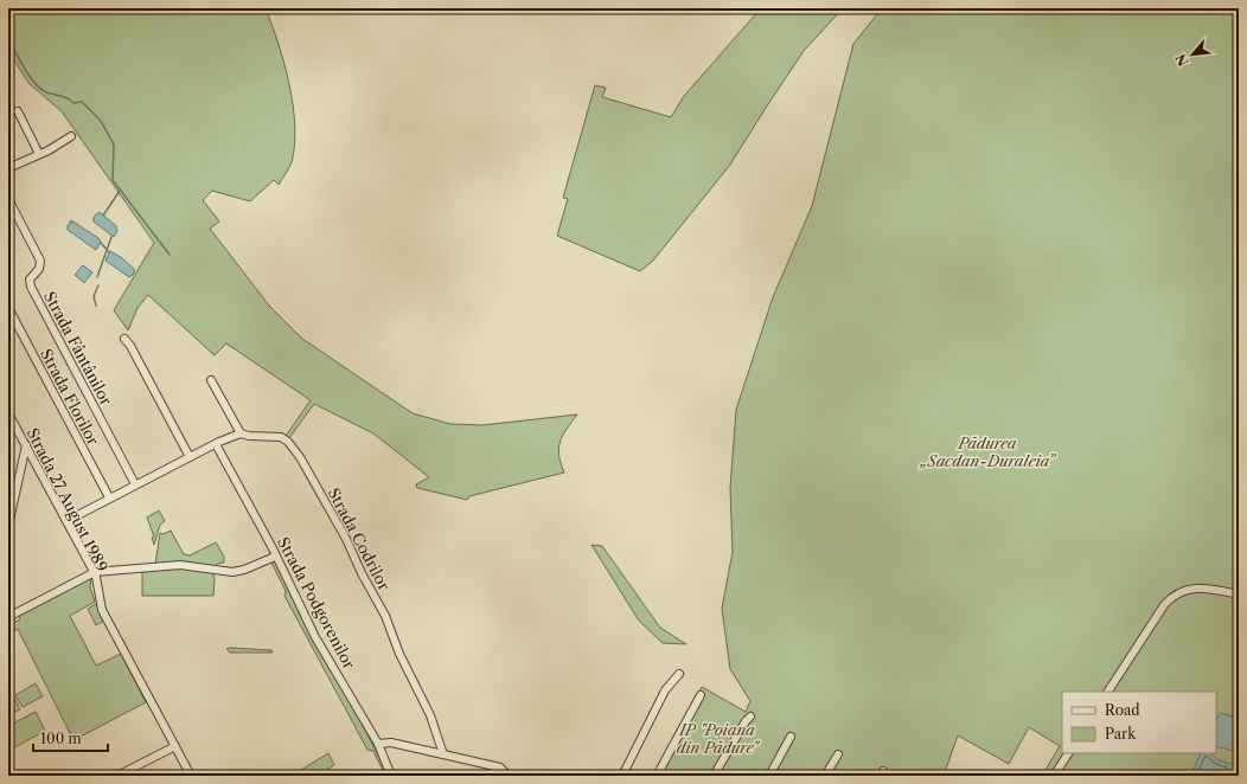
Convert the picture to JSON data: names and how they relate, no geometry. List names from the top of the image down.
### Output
{
  "streets": {
    "street": [
      "Strada Fântânilor",
      "Strada Florilor",
      "Strada 27 August 1989",
      "Strada Codrilor",
      "Strada Podgorenilor"
    ]
  },
  "parks": ["Pădurea „Sacdan-Duraleia”", "IP \"Poiana din Pădure\""],
  "legend": ["Road", "Park"],
  "scale_bar": "100 m",
  "north": "bottom left"
}
